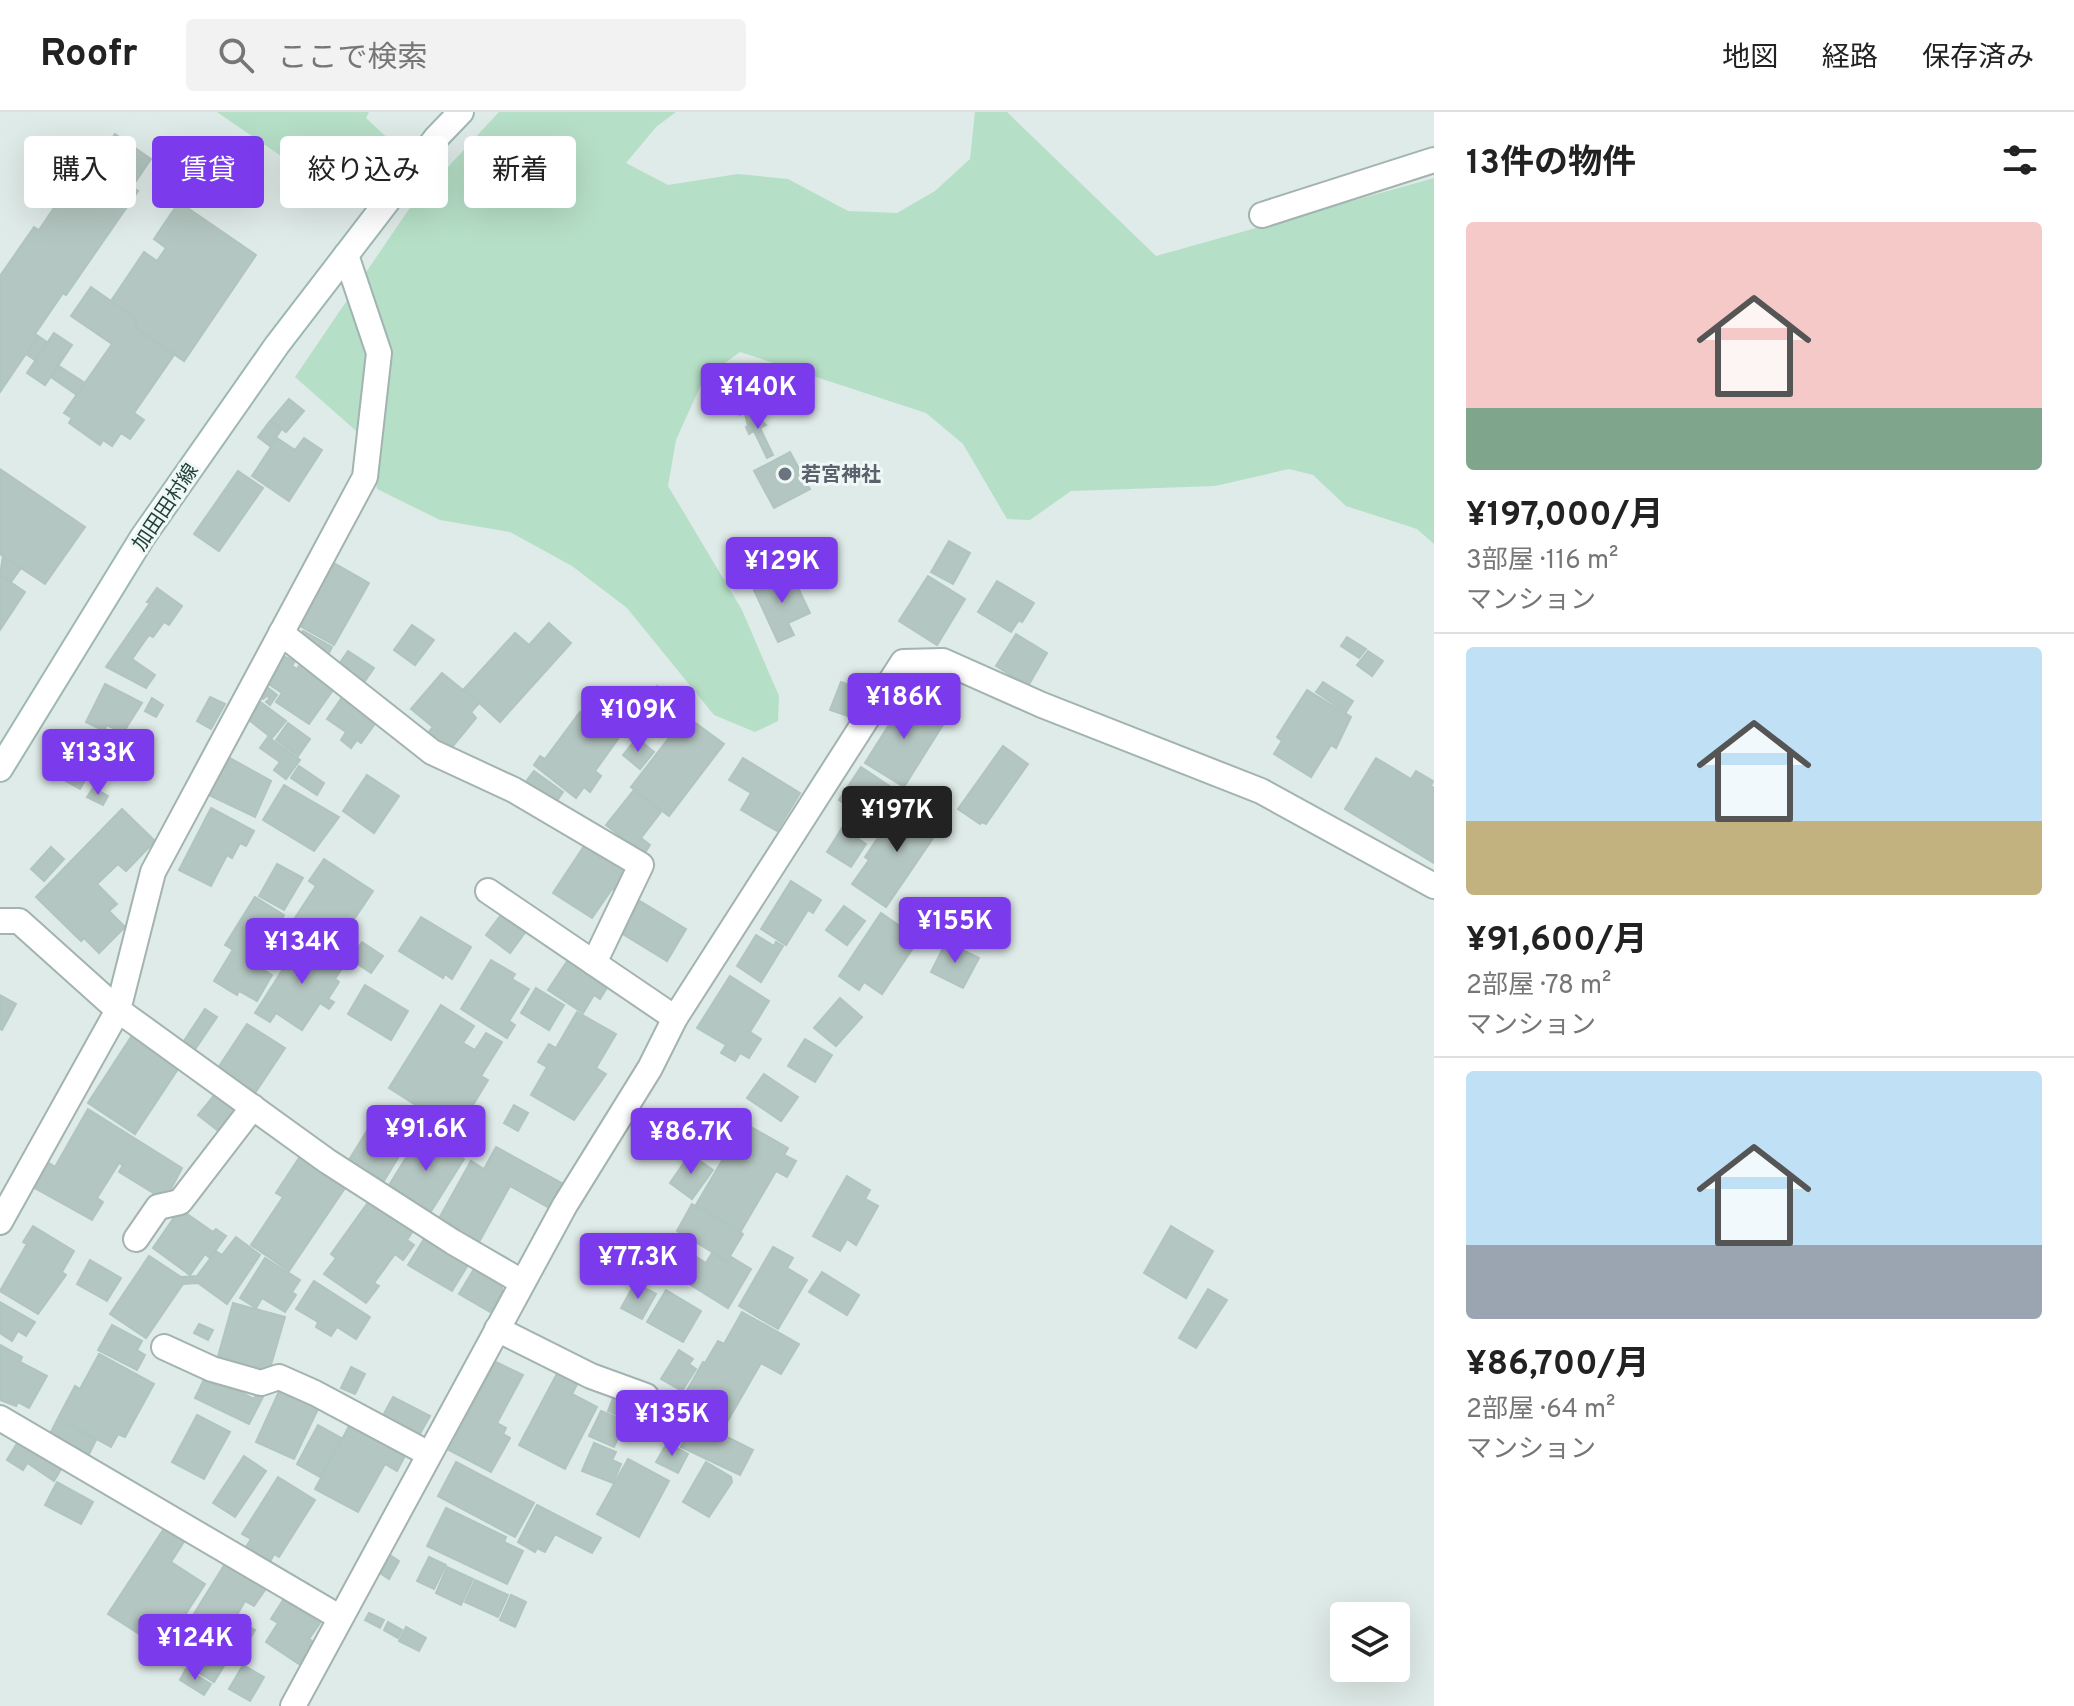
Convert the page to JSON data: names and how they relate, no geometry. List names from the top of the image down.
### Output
{
  "streets": {
    "street": ["加田田村線"]
  },
  "places": ["若宮神社"],
  "page": {
    "header": "Roofr",
    "search": "ここで検索",
    "nav": ["地図", "経路", "保存済み"],
    "heading": "13件の物件",
    "chip": [
      "購入",
      "賃貸",
      "絞り込み",
      "新着"
    ],
    "list": [
      {
        "name": "¥197,000/月",
        "note": "3部屋 · 116 m² · マンション"
      },
      {
        "name": "¥91,600/月",
        "note": "2部屋 · 78 m² · マンション"
      },
      {
        "name": "¥86,700/月",
        "note": "2部屋 · 64 m² · マンション"
      }
    ],
    "price": [
      "¥140K",
      "¥129K",
      "¥186K",
      "¥109K",
      "¥133K",
      "¥197K",
      "¥155K",
      "¥134K",
      "¥91.6K",
      "¥86.7K",
      "¥77.3K",
      "¥135K",
      "¥124K"
    ]
  }
}
